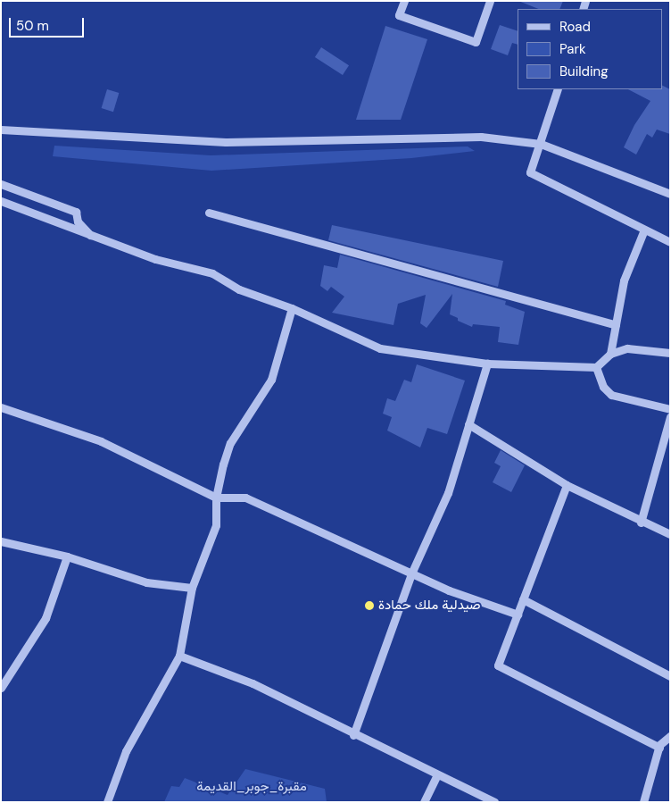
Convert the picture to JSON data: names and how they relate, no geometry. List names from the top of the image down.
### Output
{
  "parks": ["مقبرة_جوبر_القديمة"],
  "places": ["صيدلية ملك حمادة"],
  "legend": ["Road", "Park", "Building"],
  "scale_bar": "50 m"
}
